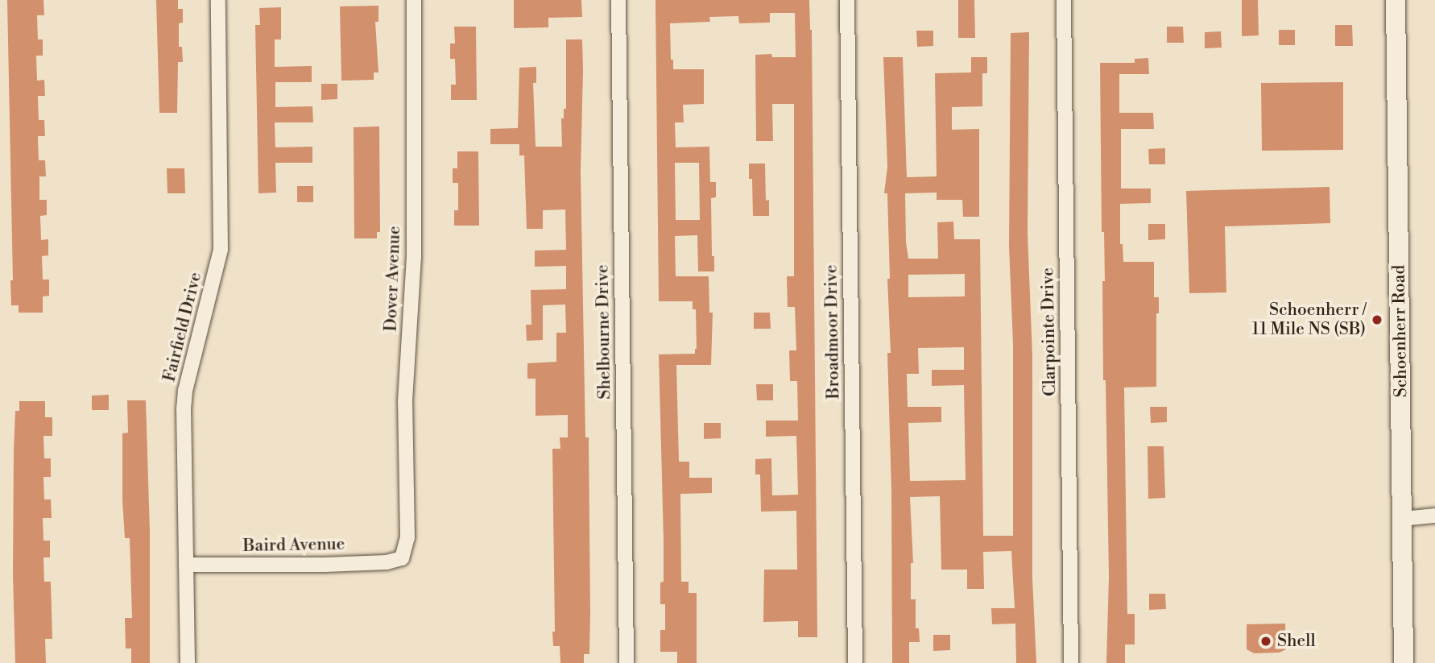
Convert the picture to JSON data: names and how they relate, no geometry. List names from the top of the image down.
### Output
{
  "streets": {
    "main road": ["Schoenherr Road"],
    "street": [
      "Dover Avenue",
      "Fairfield Drive",
      "Shelbourne Drive",
      "Broadmoor Drive",
      "Clarpointe Drive",
      "Baird Avenue"
    ]
  },
  "crossings": [
    ["Dover Avenue", "Baird Avenue"],
    ["Fairfield Drive", "Baird Avenue"]
  ],
  "places": ["Schoenherr / 11 Mile NS (SB)", "Shell"]
}
